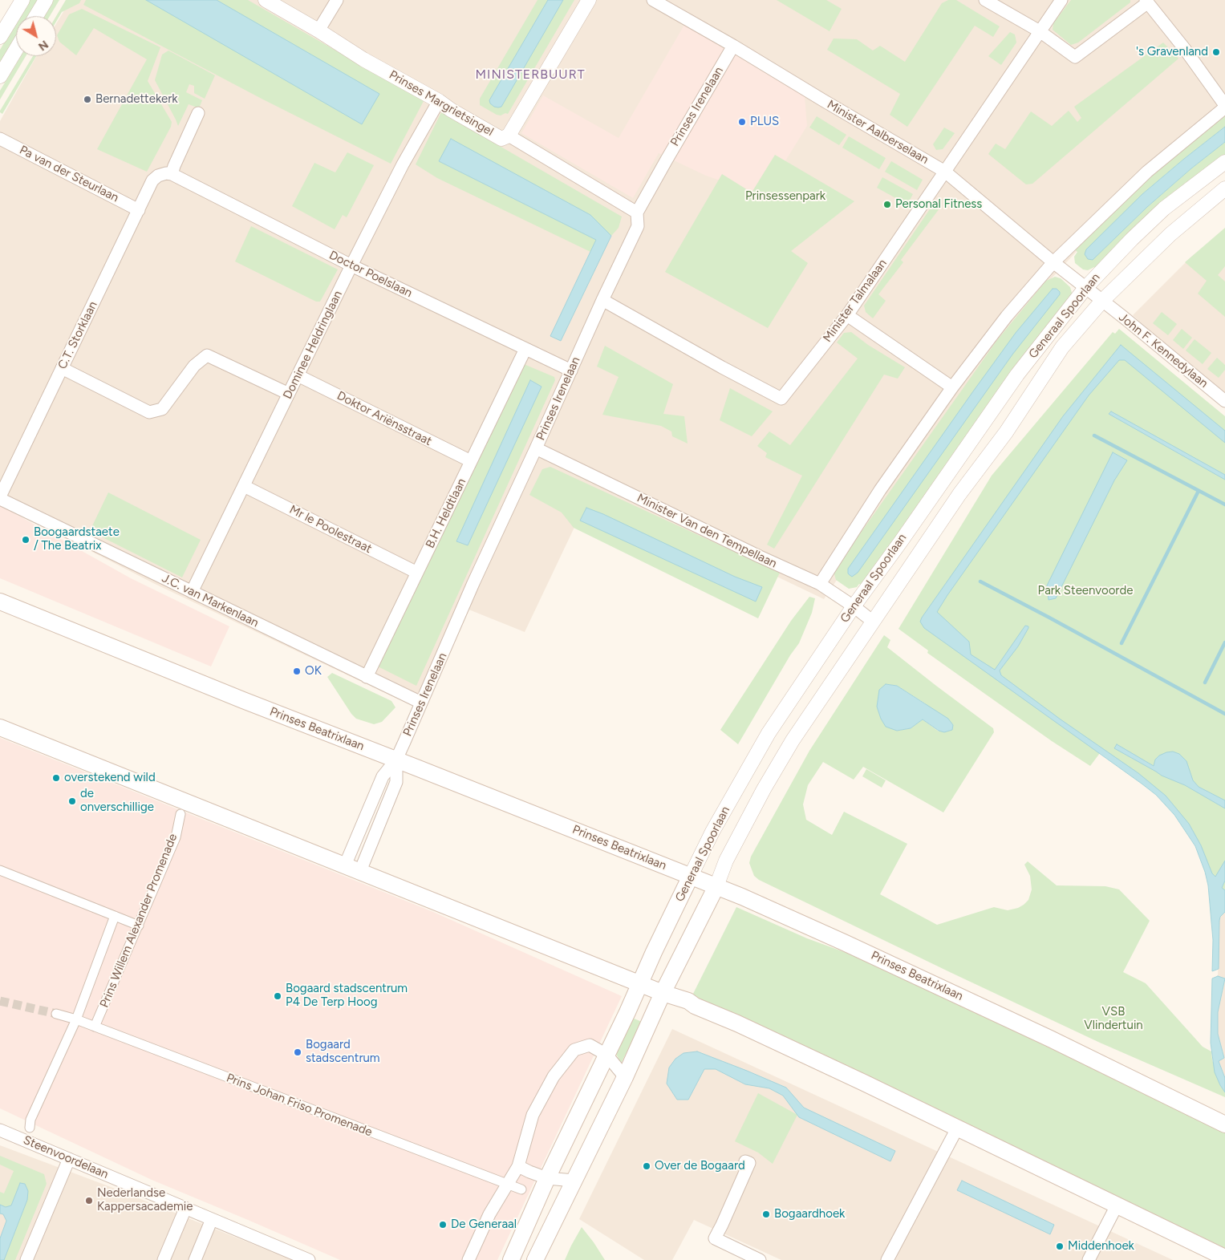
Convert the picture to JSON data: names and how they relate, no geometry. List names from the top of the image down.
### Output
{
  "streets": {
    "main road": ["Generaal Spoorlaan", "Prinses Beatrixlaan"],
    "street": [
      "Prinses Margrietsingel",
      "Prinses Irenelaan",
      "Minister Aalberselaan",
      "Pa van der Steurlaan",
      "Doctor Poelslaan",
      "Minister Talmalaan",
      "C.T. Storklaan",
      "Dominee Heldringlaan",
      "John F. Kennedylaan",
      "Doktor Ariënsstraat",
      "B.H. Heldtlaan",
      "Mr le Poolestraat",
      "Minister Van den Tempellaan",
      "J.C. van Markenlaan",
      "Prins Willem Alexander Promenade",
      "Prins Johan Friso Promenade",
      "Steenvoordelaan"
    ]
  },
  "crossings": [
    ["Prinses Margrietsingel", "Prinses Irenelaan"],
    ["Prinses Margrietsingel", "Dominee Heldringlaan"],
    ["Prinses Irenelaan", "Minister Aalberselaan"],
    ["Prinses Irenelaan", "Doctor Poelslaan"],
    ["Prinses Irenelaan", "Minister Talmalaan"],
    ["Prinses Irenelaan", "Minister Van den Tempellaan"],
    ["Prinses Irenelaan", "J.C. van Markenlaan"],
    ["Prinses Irenelaan", "Prinses Beatrixlaan"],
    ["Minister Aalberselaan", "Minister Talmalaan"],
    ["Minister Aalberselaan", "Generaal Spoorlaan"],
    ["Minister Aalberselaan", "John F. Kennedylaan"],
    ["Pa van der Steurlaan", "C.T. Storklaan"],
    ["Doctor Poelslaan", "C.T. Storklaan"],
    ["Doctor Poelslaan", "Dominee Heldringlaan"],
    ["Doctor Poelslaan", "B.H. Heldtlaan"],
    ["Generaal Spoorlaan", "John F. Kennedylaan"],
    ["Generaal Spoorlaan", "Minister Van den Tempellaan"],
    ["Generaal Spoorlaan", "Prinses Beatrixlaan"],
    ["C.T. Storklaan", "J.C. van Markenlaan"],
    ["Dominee Heldringlaan", "Doktor Ariënsstraat"],
    ["Dominee Heldringlaan", "Mr le Poolestraat"],
    ["Dominee Heldringlaan", "J.C. van Markenlaan"],
    ["Doktor Ariënsstraat", "B.H. Heldtlaan"],
    ["B.H. Heldtlaan", "Mr le Poolestraat"],
    ["B.H. Heldtlaan", "J.C. van Markenlaan"],
    ["Prins Willem Alexander Promenade", "Prins Johan Friso Promenade"]
  ],
  "districts": ["MINISTERBUURT"],
  "parks": ["Prinsessenpark", "Park Steenvoorde", "VSB Vlindertuin"],
  "places": [
    "'s Gravenland",
    "Bernadettekerk",
    "PLUS",
    "Personal Fitness",
    "Boogaardstaete / The Beatrix",
    "OK",
    "overstekend wild",
    "de onverschillige",
    "Bogaard stadscentrum P4 De Terp Hoog",
    "Bogaard stadscentrum",
    "Over de Bogaard",
    "Nederlandse Kappersacademie",
    "Bogaardhoek",
    "De Generaal",
    "Middenhoek"
  ],
  "north": "bottom right"
}
